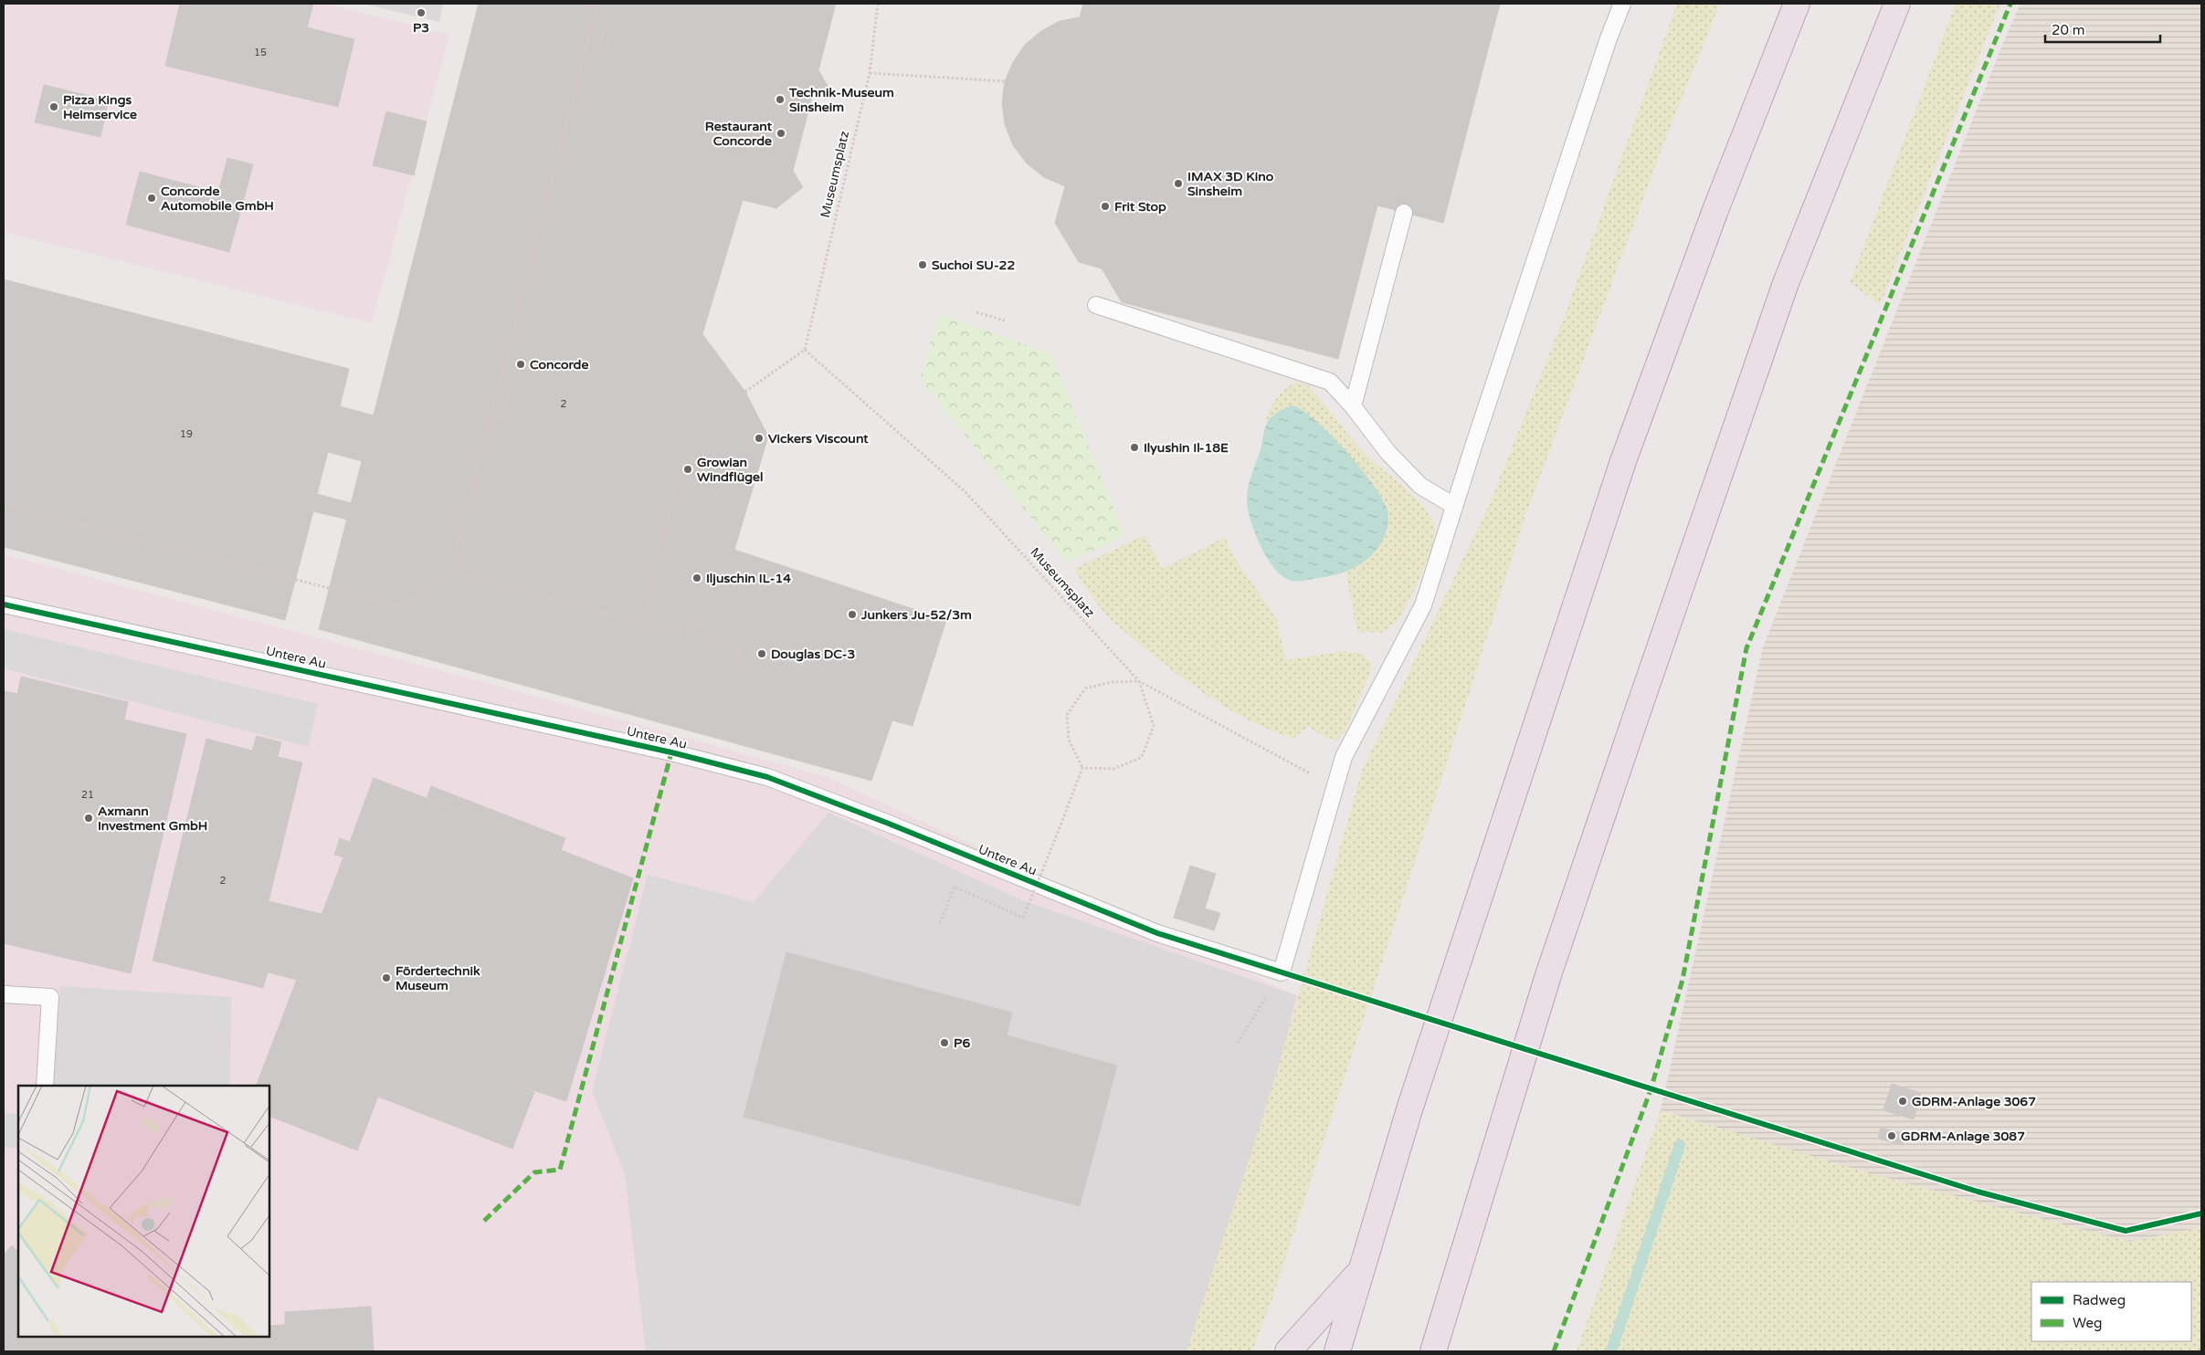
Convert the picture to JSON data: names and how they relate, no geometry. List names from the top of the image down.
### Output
{
  "streets": {
    "lane": ["Untere Au"],
    "path": ["Museumsplatz"]
  },
  "places": [
    "P3",
    "Technik-Museum Sinsheim",
    "Pizza Kings Heimservice",
    "Restaurant Concorde",
    "IMAX 3D Kino Sinsheim",
    "Concorde Automobile GmbH",
    "Frit Stop",
    "Suchoi SU-22",
    "Concorde",
    "Vickers Viscount",
    "Ilyushin Il-18E",
    "Growian Windflügel",
    "Iljuschin IL-14",
    "Junkers Ju-52/3m",
    "Douglas DC-3",
    "Axmann Investment GmbH",
    "Fördertechnik Museum",
    "P6",
    "GDRM-Anlage 3067",
    "GDRM-Anlage 3087"
  ],
  "house_numbers": [
    "15",
    "2",
    "19",
    "21",
    "2"
  ],
  "legend": ["Radweg", "Weg"],
  "scale_bar": "20 m"
}
